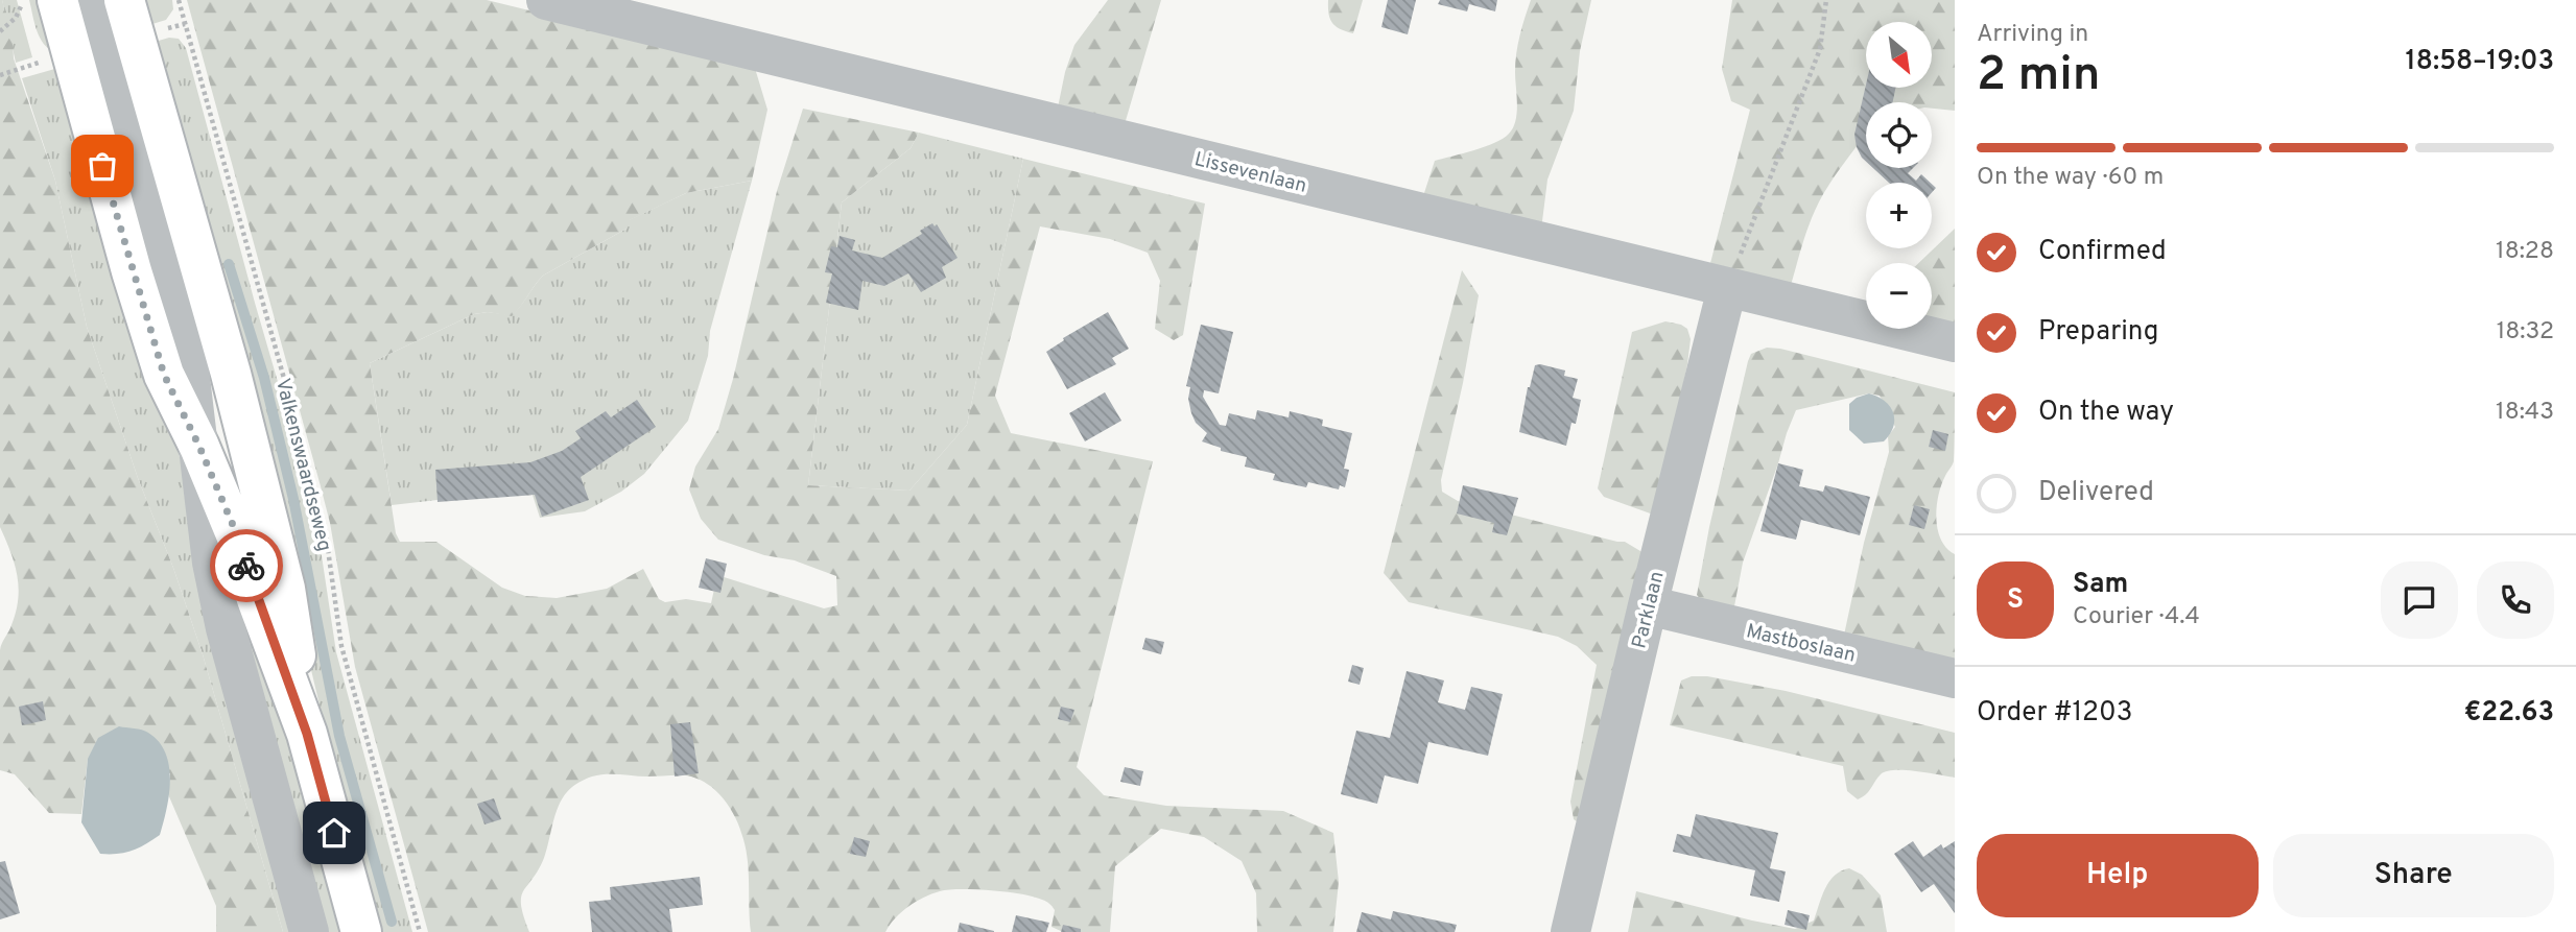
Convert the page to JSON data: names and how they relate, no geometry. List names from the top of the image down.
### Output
{
  "streets": {
    "street": ["Lissevenlaan", "Parklaan", "Mastboslaan"],
    "path": ["Valkenswaardseweg"]
  },
  "crossings": [
    ["Lissevenlaan", "Parklaan"],
    ["Parklaan", "Mastboslaan"]
  ],
  "north": "bottom right",
  "page": {
    "heading": ["2 min", "Arriving in", "18:58–19:03"],
    "panel": [
      "Sam",
      "Courier · 4.4",
      "Order #1203",
      "€22.63"
    ],
    "map_buttons": ["+", "−"],
    "bar": "On the way · 60 m",
    "list": [
      ["Confirmed", "18:28"],
      ["Preparing", "18:32"],
      ["On the way", "18:43"],
      "Delivered"
    ],
    "round": "S",
    "buttons": ["Help", "Share"]
  }
}
